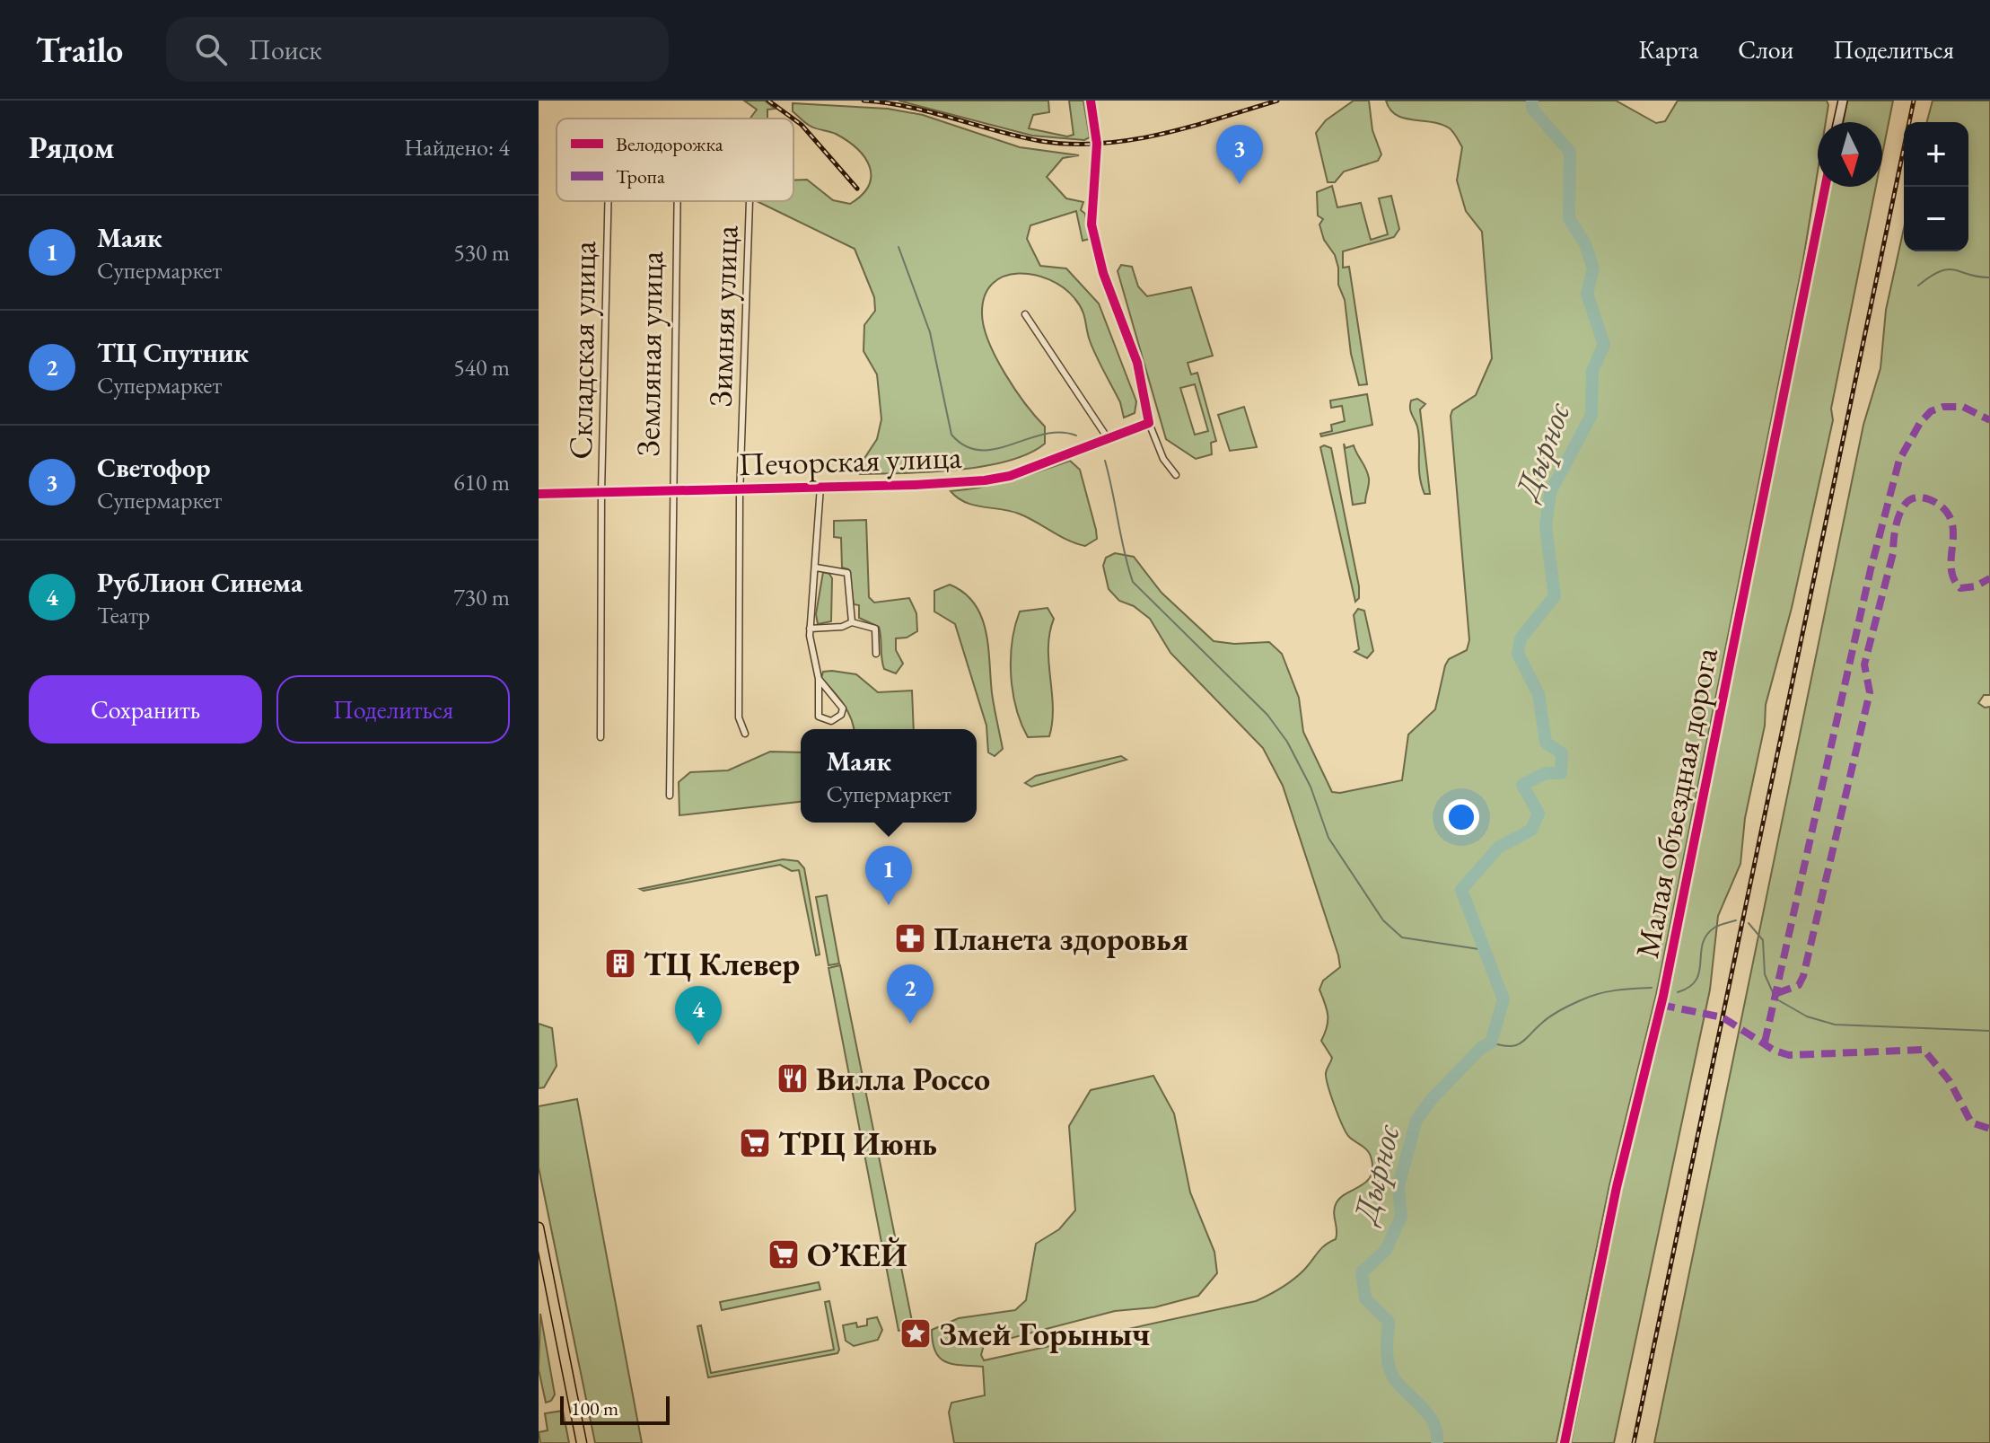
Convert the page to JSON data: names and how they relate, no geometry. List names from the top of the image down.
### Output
{
  "streets": {
    "street": [
      "Зимняя улица",
      "Складская улица",
      "Земляная улица",
      "Печорская улица",
      "Малая объездная дорога"
    ]
  },
  "crossings": [
    ["Зимняя улица", "Печорская улица"],
    ["Складская улица", "Печорская улица"],
    ["Земляная улица", "Печорская улица"]
  ],
  "water": ["Дырнос"],
  "places": {
    "pharmacy": ["Планета здоровья"],
    "building": ["ТЦ Клевер"],
    "restaurant": ["Вилла Россо"],
    "supermarket": ["ТРЦ Июнь", "О’КЕЙ"],
    "place": ["Змей Горыныч"]
  },
  "legend": ["Велодорожка", "Тропа"],
  "scale_bar": "100 m",
  "north": "bottom",
  "page": {
    "header": "Trailo",
    "search": "Поиск",
    "nav": ["Карта", "Слои", "Поделиться"],
    "heading": ["Рядом", "Найдено: 4"],
    "map_buttons": ["+", "−"],
    "pins": [
      "3",
      "1",
      "2",
      "4"
    ],
    "list": [
      {
        "mark": "1",
        "name": "Маяк",
        "note": "Супермаркет",
        "value": "530 m"
      },
      {
        "mark": "2",
        "name": "ТЦ Спутник",
        "note": "Супермаркет",
        "value": "540 m"
      },
      {
        "mark": "3",
        "name": "Светофор",
        "note": "Супермаркет",
        "value": "610 m"
      },
      {
        "mark": "4",
        "name": "РубЛион Синема",
        "note": "Театр",
        "value": "730 m"
      }
    ],
    "buttons": ["Сохранить", "Поделиться"],
    "popup": ["Маяк", "Супермаркет"],
    "scale": "100 m"
  }
}
